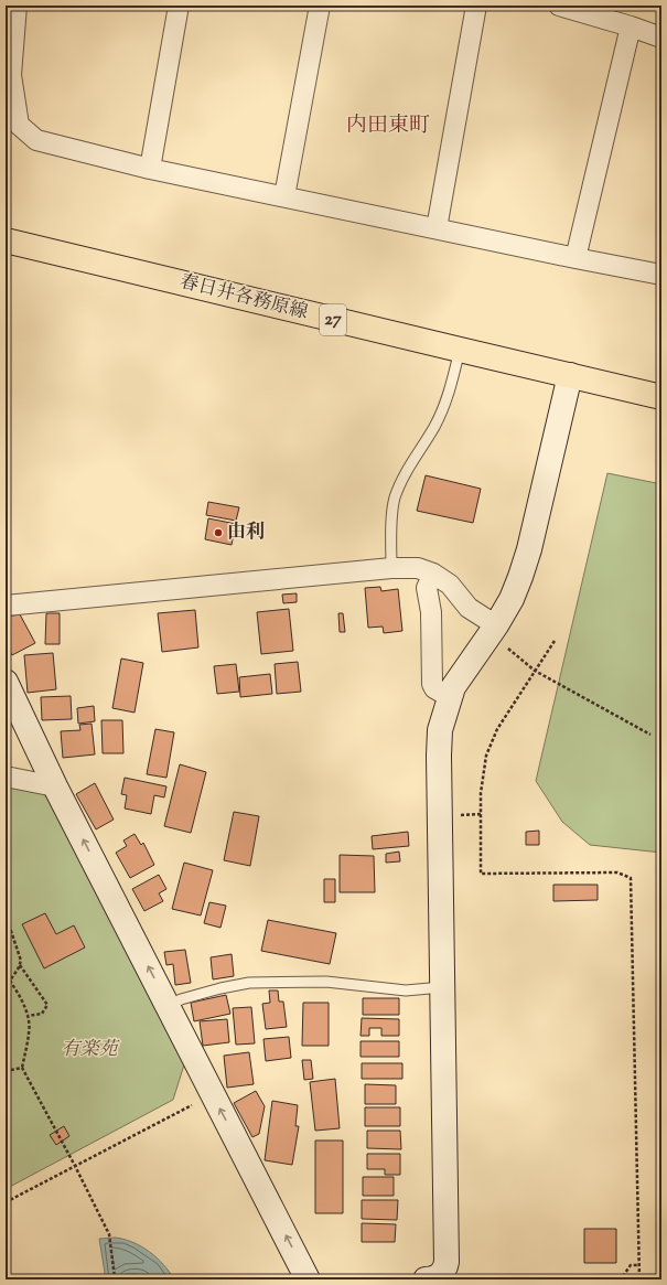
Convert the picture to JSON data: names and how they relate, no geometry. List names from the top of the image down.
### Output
{
  "streets": {
    "main road": ["春日井各務原線", "27"]
  },
  "districts": ["内田東町"],
  "parks": ["有楽苑"],
  "places": ["由利"]
}
